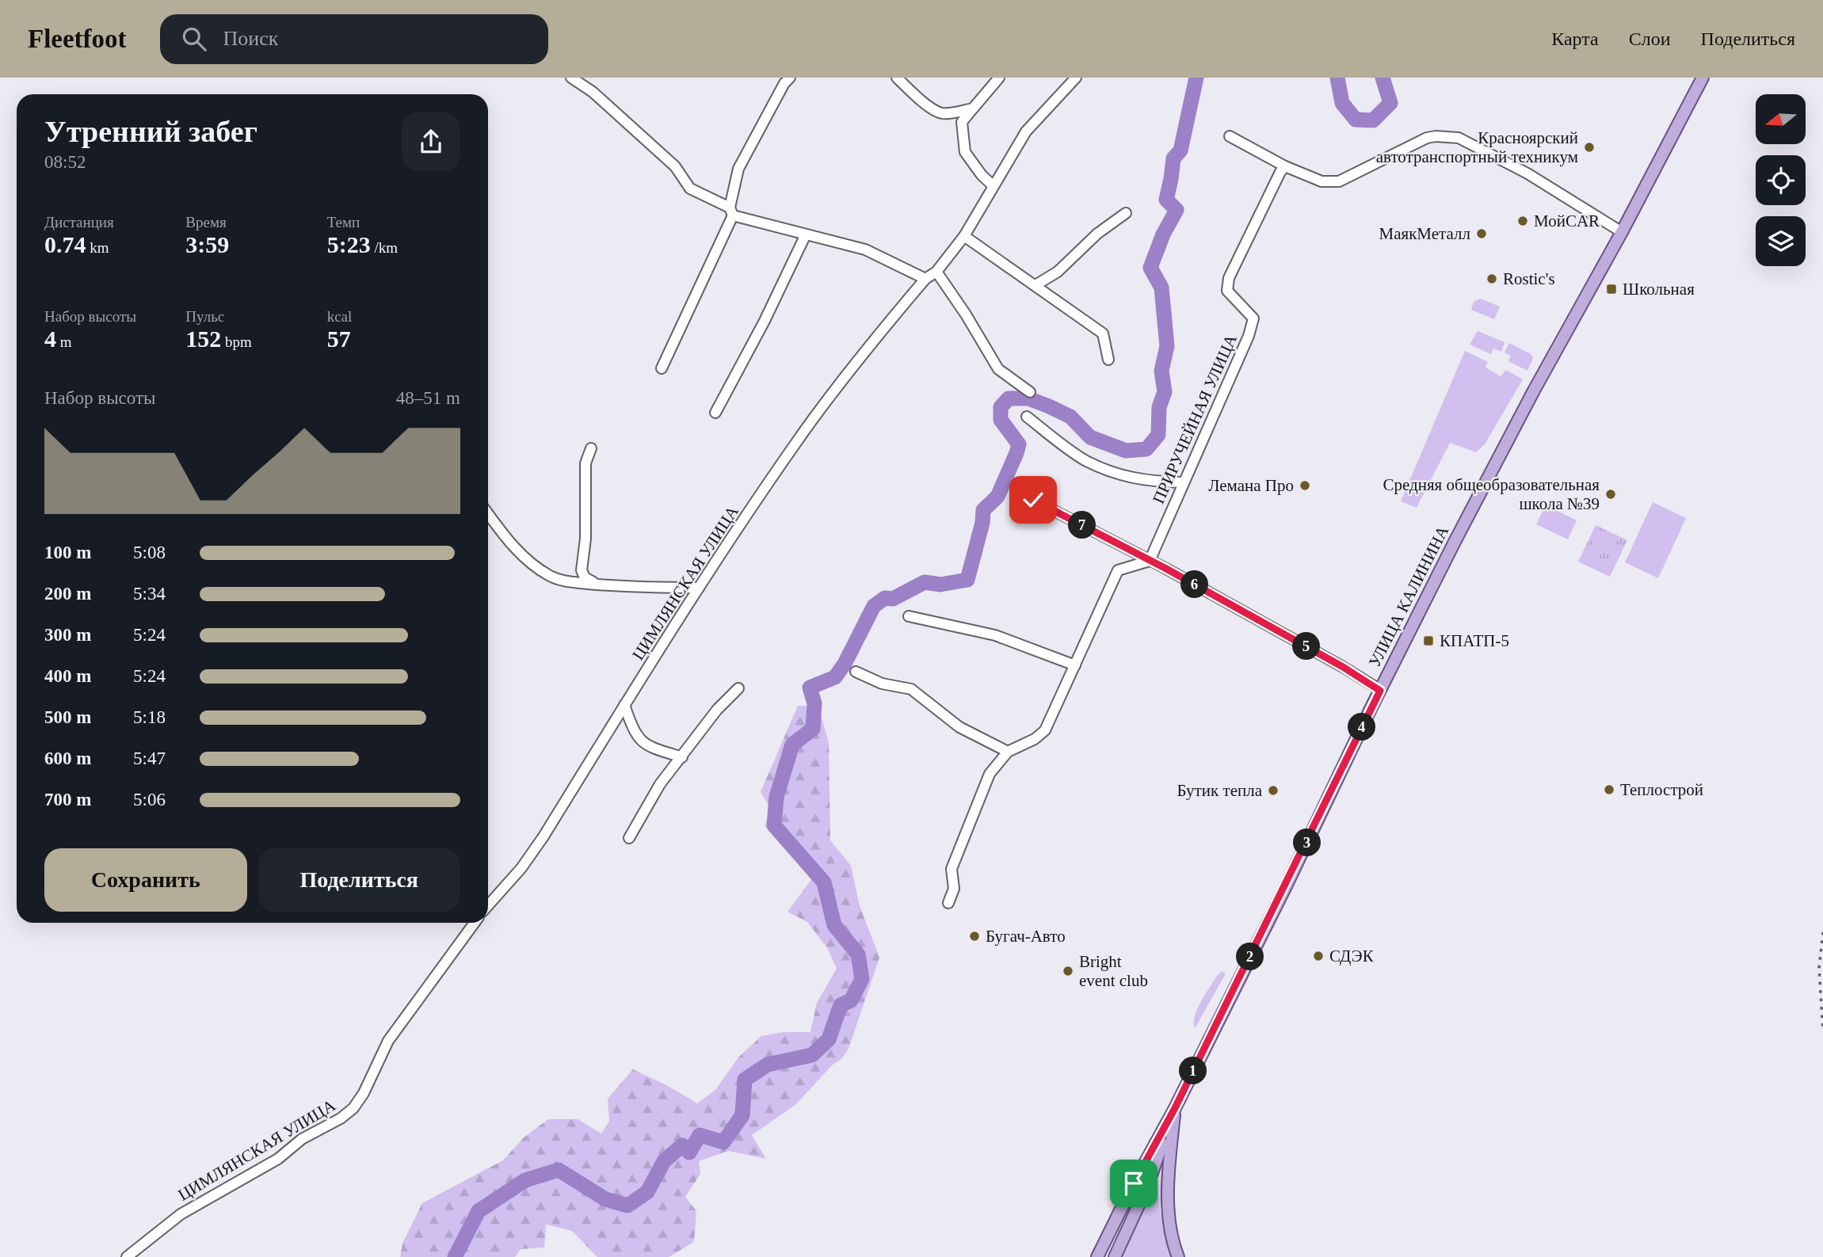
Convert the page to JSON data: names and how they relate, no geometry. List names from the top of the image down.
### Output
{
  "streets": {
    "main road": ["УЛИЦА КАЛИНИНА"],
    "street": ["ПРИРУЧЕЙНАЯ УЛИЦА", "ЦИМЛЯНСКАЯ УЛИЦА"]
  },
  "places": {
    "other": [
      "Красноярский автотранспортный техникум",
      "МойCAR",
      "МаякМеталл",
      "Rostic's",
      "Лемана Про",
      "Средняя общеобразовательная школа №39",
      "Теплострой",
      "Бутик тепла",
      "Бугач-Авто",
      "СДЭК",
      "Bright event club"
    ],
    "transit": ["Школьная", "КПАТП-5"]
  },
  "north": "left",
  "page": {
    "header": "Fleetfoot",
    "search": "Поиск",
    "nav": ["Карта", "Слои", "Поделиться"],
    "heading": ["Утренний забег", "08:52"],
    "stats": [
      ["Дистанция", "0.74 km"],
      ["Время", "3:59"],
      ["Темп", "5:23 /km"],
      ["Набор высоты", "4 m"],
      ["Пульс", "152 bpm"],
      ["kcal", "57"]
    ],
    "chart": ["Набор высоты", "48–51 m"],
    "pins": [
      "7",
      "6",
      "5",
      "4",
      "3",
      "2",
      "1"
    ],
    "list": [
      {
        "name": "100 m",
        "note": "5:08"
      },
      {
        "name": "200 m",
        "note": "5:34"
      },
      {
        "name": "300 m",
        "note": "5:24"
      },
      {
        "name": "400 m",
        "note": "5:24"
      },
      {
        "name": "500 m",
        "note": "5:18"
      },
      {
        "name": "600 m",
        "note": "5:47"
      },
      {
        "name": "700 m",
        "note": "5:06"
      }
    ],
    "buttons": ["Сохранить", "Поделиться"]
  }
}
